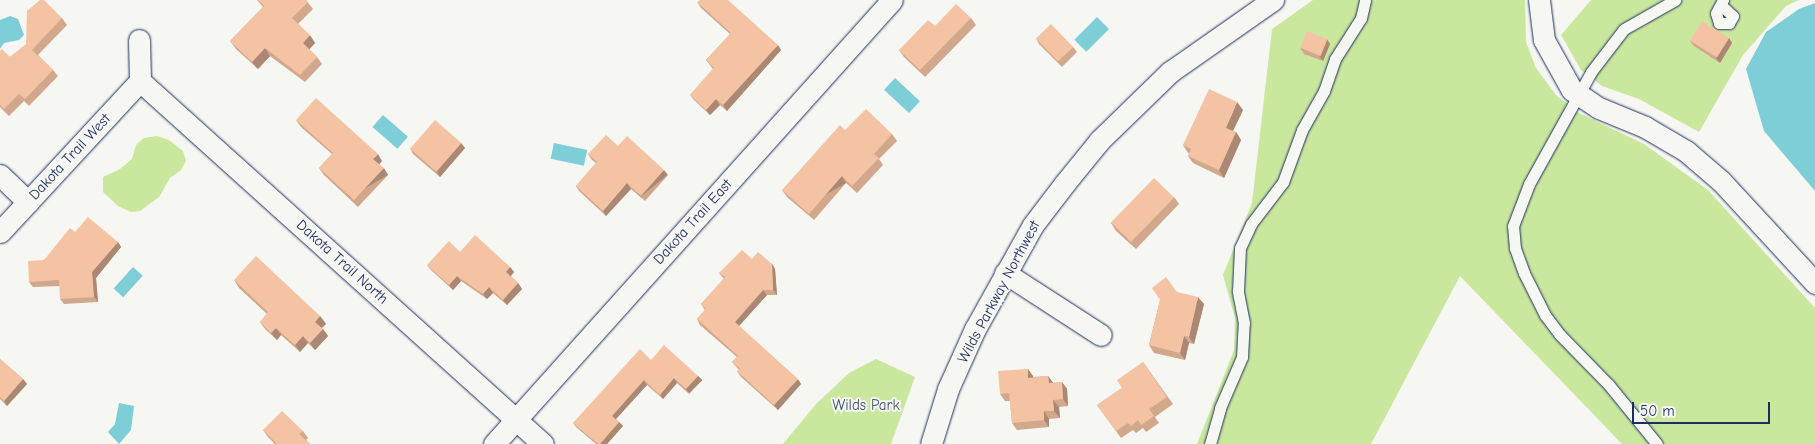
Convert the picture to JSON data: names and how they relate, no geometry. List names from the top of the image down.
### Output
{
  "streets": {
    "street": [
      "Dakota Trail West",
      "Dakota Trail East",
      "Dakota Trail North",
      "Wilds Parkway Northwest"
    ]
  },
  "crossings": [
    ["Dakota Trail West", "Dakota Trail North"],
    ["Dakota Trail East", "Dakota Trail North"]
  ],
  "parks": ["Wilds Park"],
  "scale_bar": "50 m"
}
